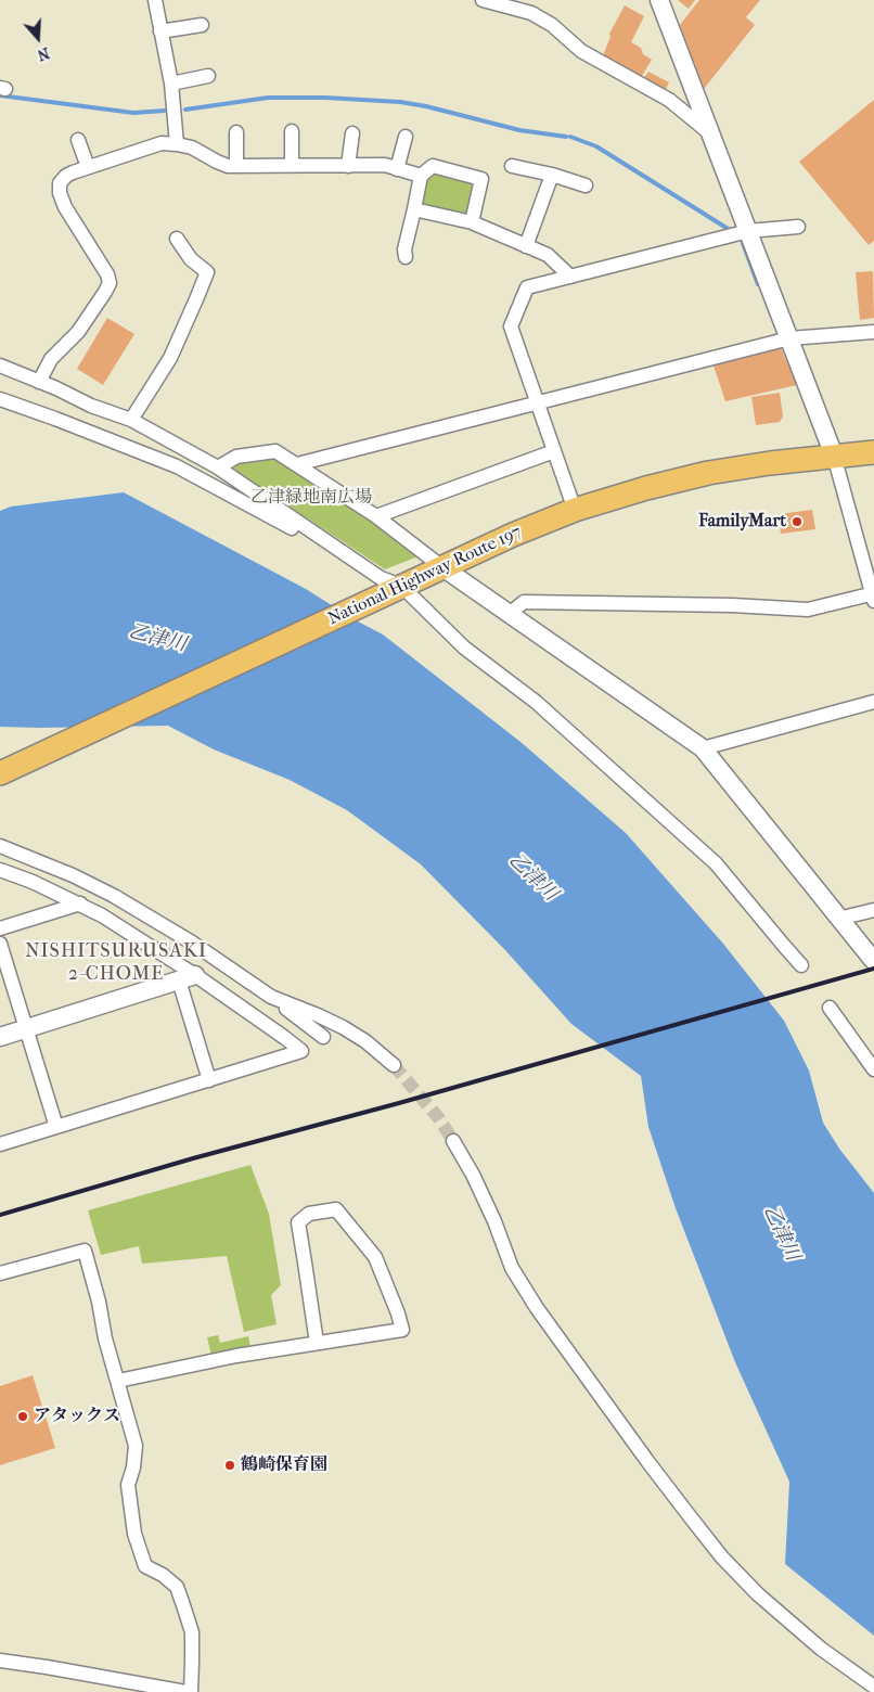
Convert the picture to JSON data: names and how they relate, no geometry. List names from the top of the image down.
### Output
{
  "streets": {
    "highway": ["National Highway Route 197"]
  },
  "districts": ["NISHITSURUSAKI 2-CHOME"],
  "water": ["乙津川"],
  "parks": ["乙津緑地南広場"],
  "places": ["FamilyMart", "アタックス", "鶴崎保育園"],
  "north": "bottom"
}
